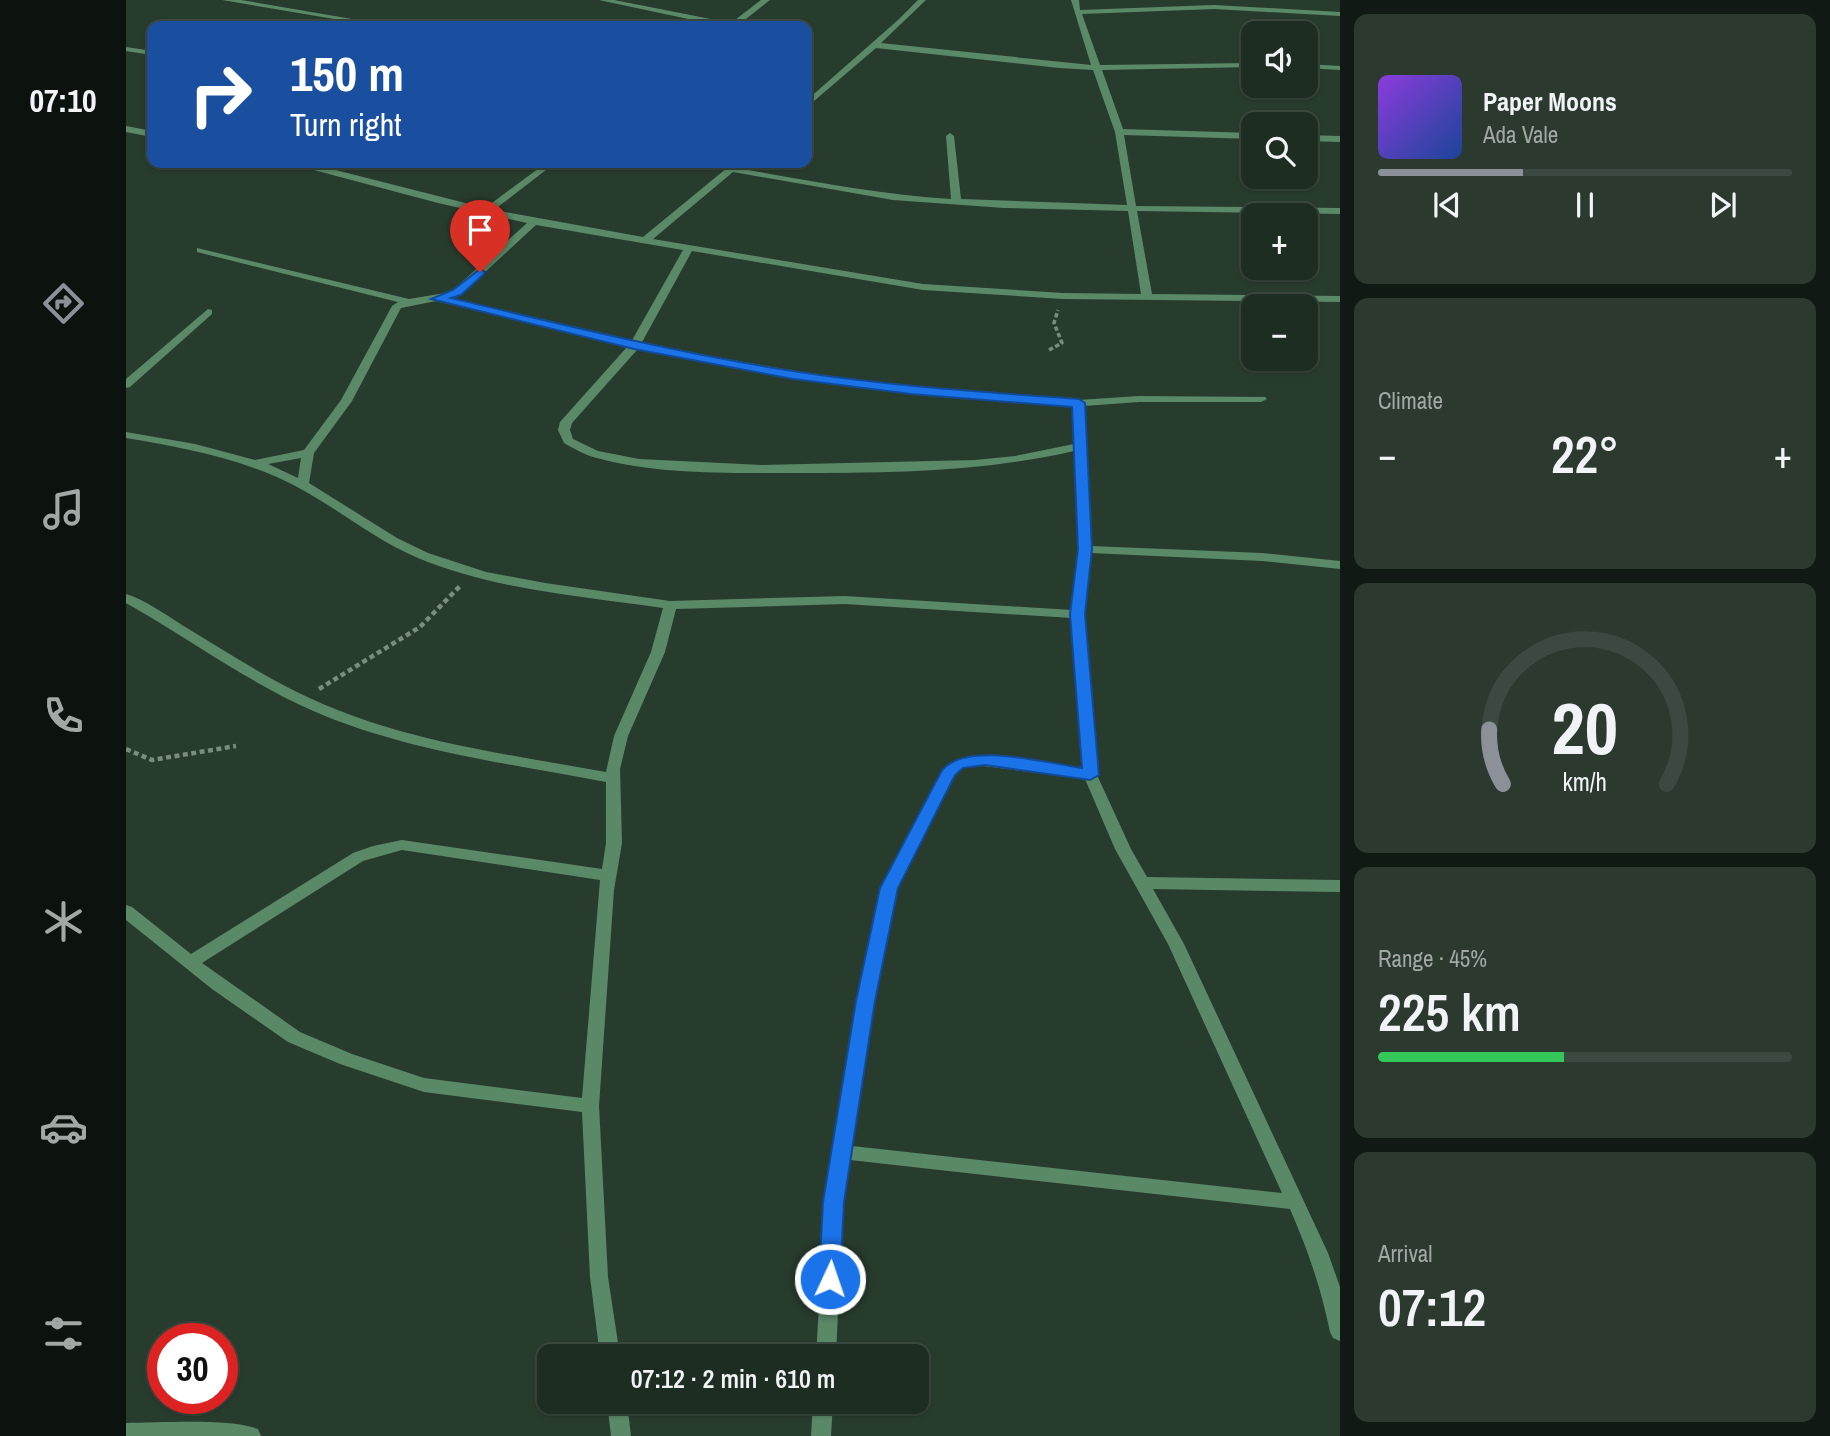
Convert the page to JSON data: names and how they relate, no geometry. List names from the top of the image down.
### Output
{
  "page": {
    "tabs": "07:10",
    "map_buttons": ["+", "−"],
    "turn": ["150 m", "Turn right"],
    "song": ["Paper Moons", "Ada Vale"],
    "tile": [
      "Climate",
      ["Range · 45%", "225 km"],
      ["Arrival", "07:12"]
    ],
    "heat": ["−", "22°", "+"],
    "limit": "30",
    "trip": "07:12 · 2 min · 610 m",
    "gauge": ["20", "km/h"]
  }
}
